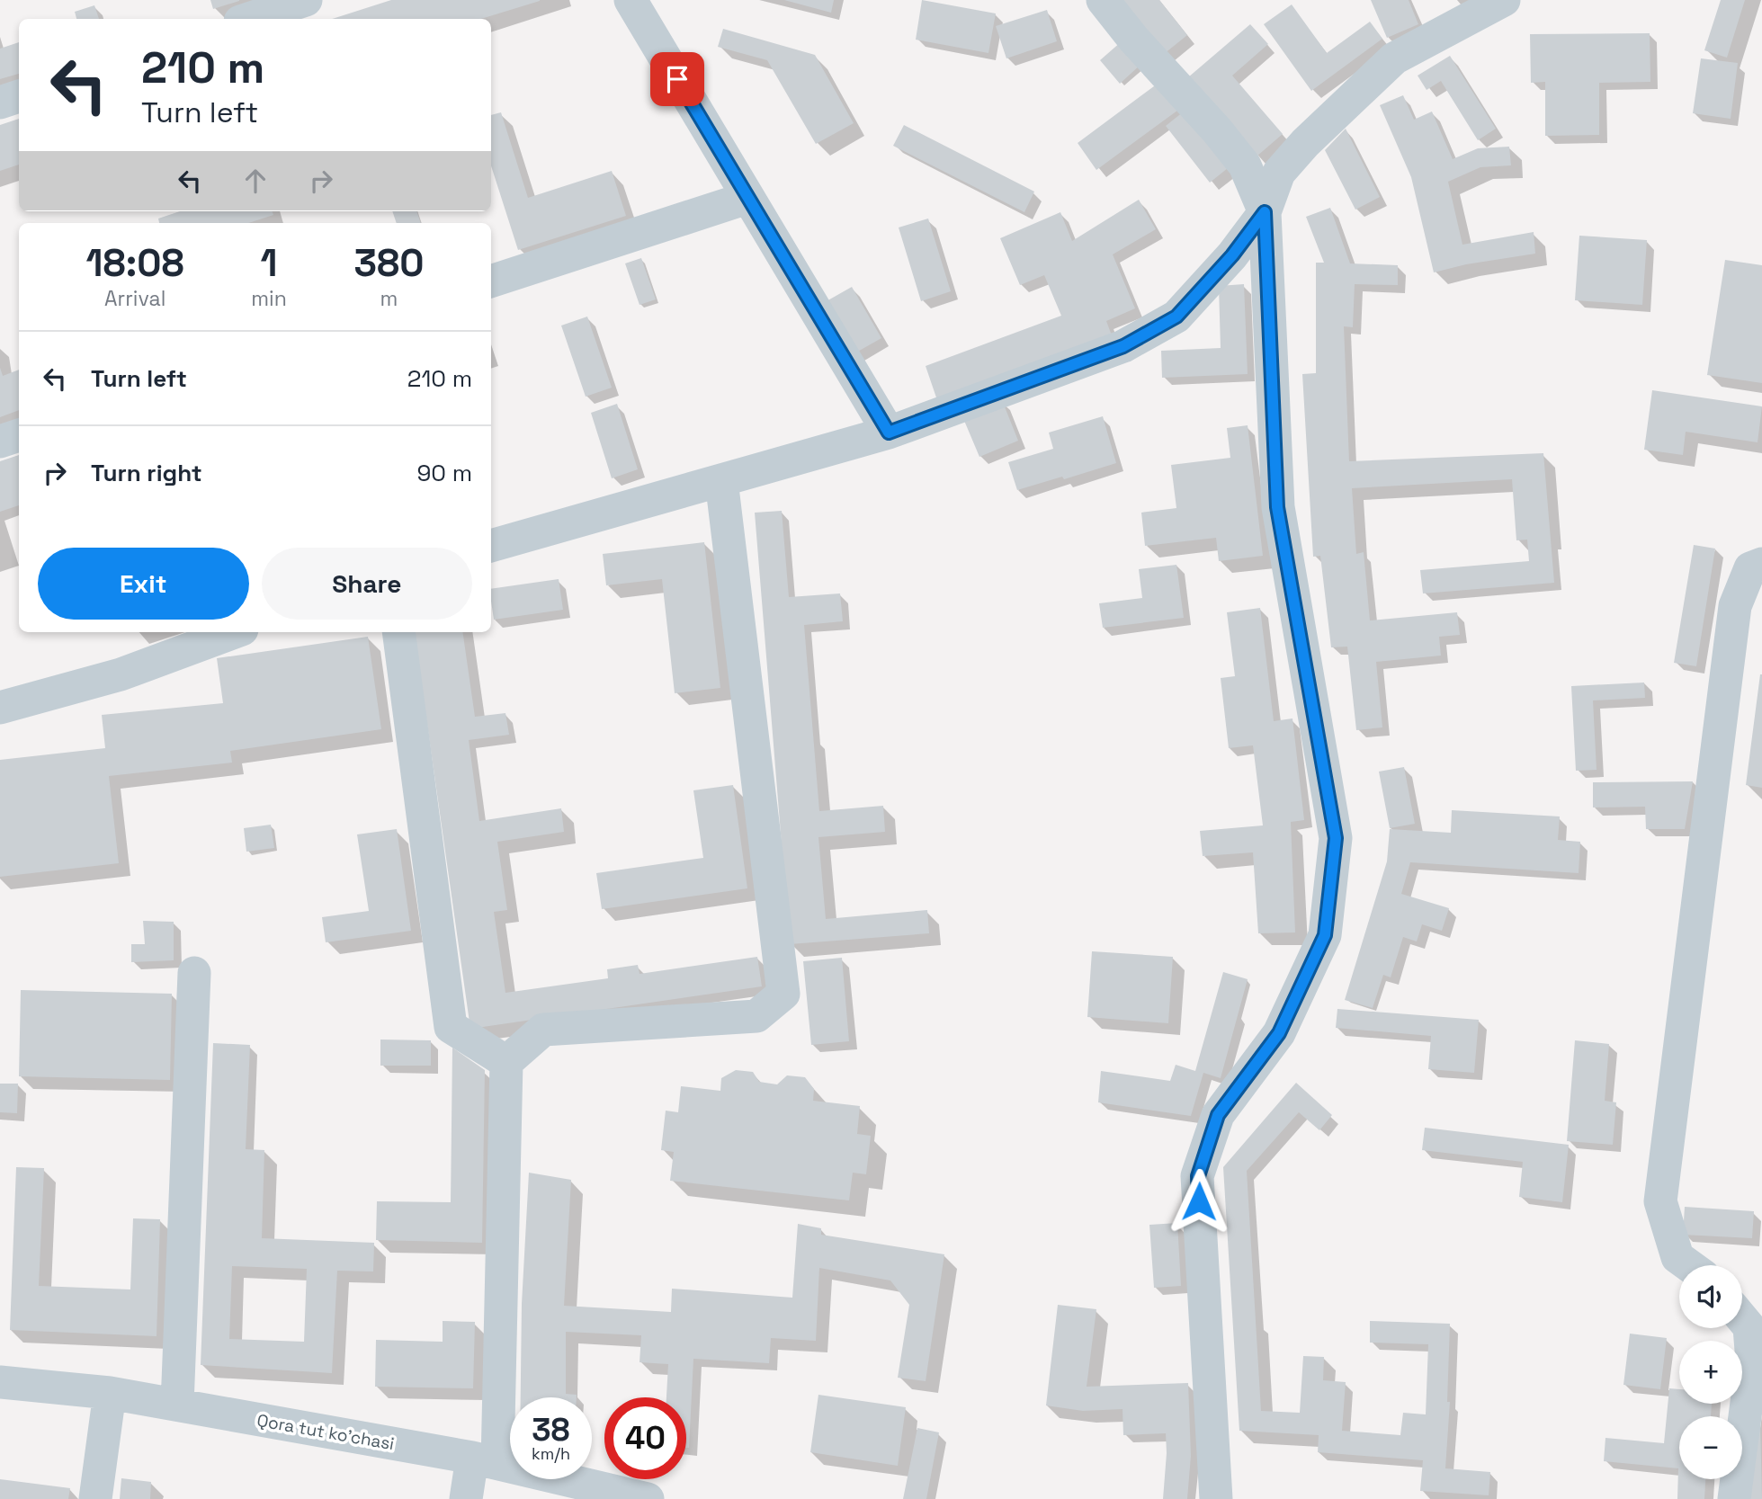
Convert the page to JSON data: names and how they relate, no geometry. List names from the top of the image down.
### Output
{
  "streets": {
    "street": ["Qora tut ko'chasi"]
  },
  "page": {
    "turn": ["210 m", "Turn left"],
    "eta": [
      "18:08",
      "Arrival",
      "1",
      "min",
      "380",
      "m"
    ],
    "list": [
      {
        "name": "Turn left",
        "value": "210 m"
      },
      {
        "name": "Turn right",
        "value": "90 m"
      }
    ],
    "buttons": ["Exit", "Share"],
    "map_buttons": ["+", "−"],
    "speed": "38 km/h",
    "limit": "40"
  }
}
